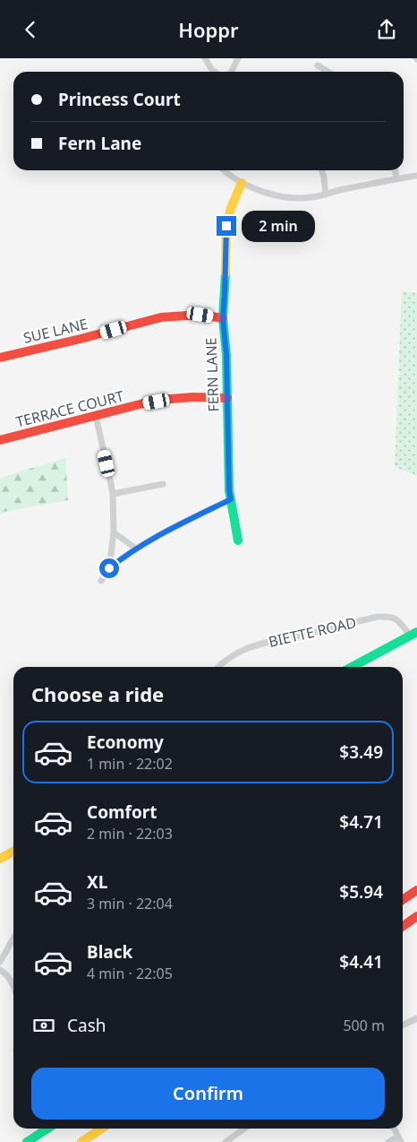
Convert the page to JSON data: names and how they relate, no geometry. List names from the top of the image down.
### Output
{
  "streets": {
    "main road": ["SUE LANE", "FERN LANE", "TERRACE COURT"],
    "street": ["BIETTE ROAD"]
  },
  "crossings": [
    ["SUE LANE", "FERN LANE"],
    ["FERN LANE", "TERRACE COURT"]
  ],
  "page": {
    "header": "Hoppr",
    "banner": ["Princess Court", "Fern Lane"],
    "bubble": "2 min",
    "heading": "Choose a ride",
    "list": [
      {
        "name": "Economy",
        "note": "1 min · 22:02",
        "value": "$3.49"
      },
      {
        "name": "Comfort",
        "note": "2 min · 22:03",
        "value": "$4.71"
      },
      {
        "name": "XL",
        "note": "3 min · 22:04",
        "value": "$5.94"
      },
      {
        "name": "Black",
        "note": "4 min · 22:05",
        "value": "$4.41"
      }
    ],
    "pay": ["Cash", "500 m"],
    "buttons": "Confirm"
  }
}
